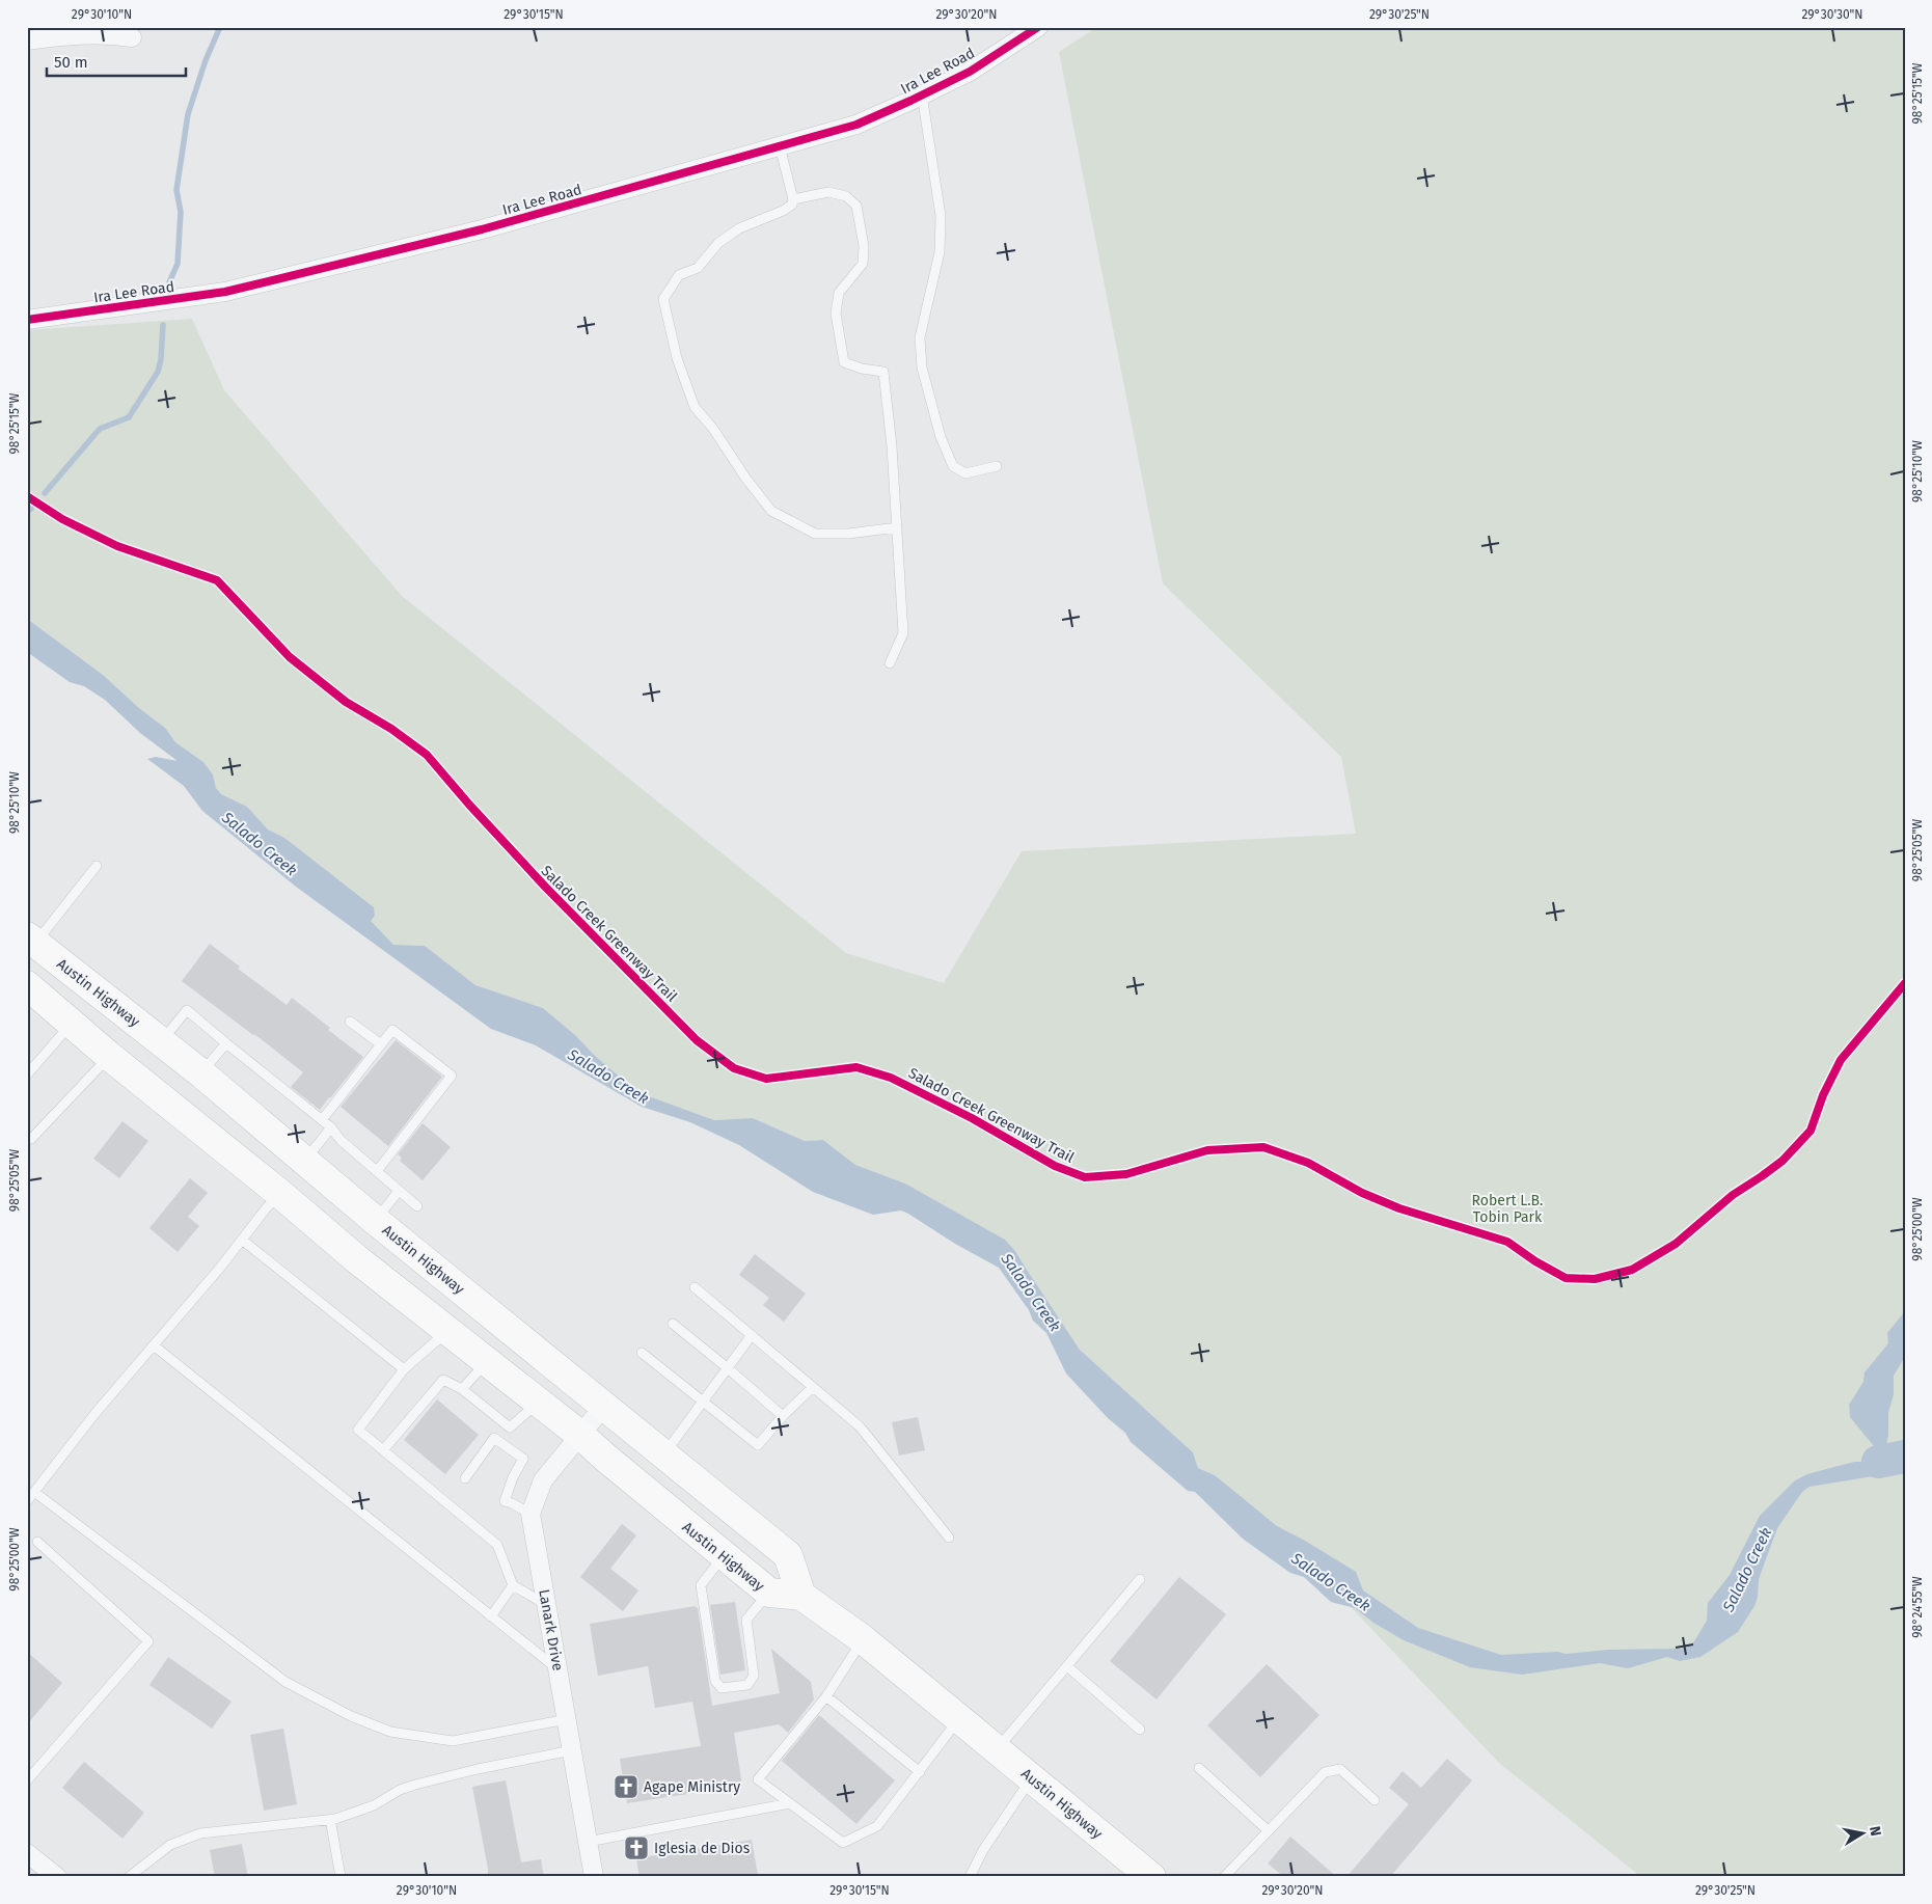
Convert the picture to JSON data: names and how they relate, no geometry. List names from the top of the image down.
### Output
{
  "streets": {
    "main road": ["Austin Highway"],
    "street": ["Ira Lee Road", "Lanark Drive"],
    "cycle path": ["Salado Creek Greenway Trail"]
  },
  "water": ["Salado Creek"],
  "parks": ["Robert L.B. Tobin Park"],
  "places": {
    "church": ["Agape Ministry", "Iglesia de Dios"]
  },
  "scale_bar": "50 m",
  "north": "right",
  "coordinates": [
    "29°30'10\"N",
    "29°30'15\"N",
    "29°30'20\"N",
    "29°30'25\"N",
    "29°30'30\"N",
    "98°25'15\"W",
    "98°25'10\"W",
    "98°25'05\"W",
    "98°25'00\"W",
    "98°24'55\"W"
  ]
}
